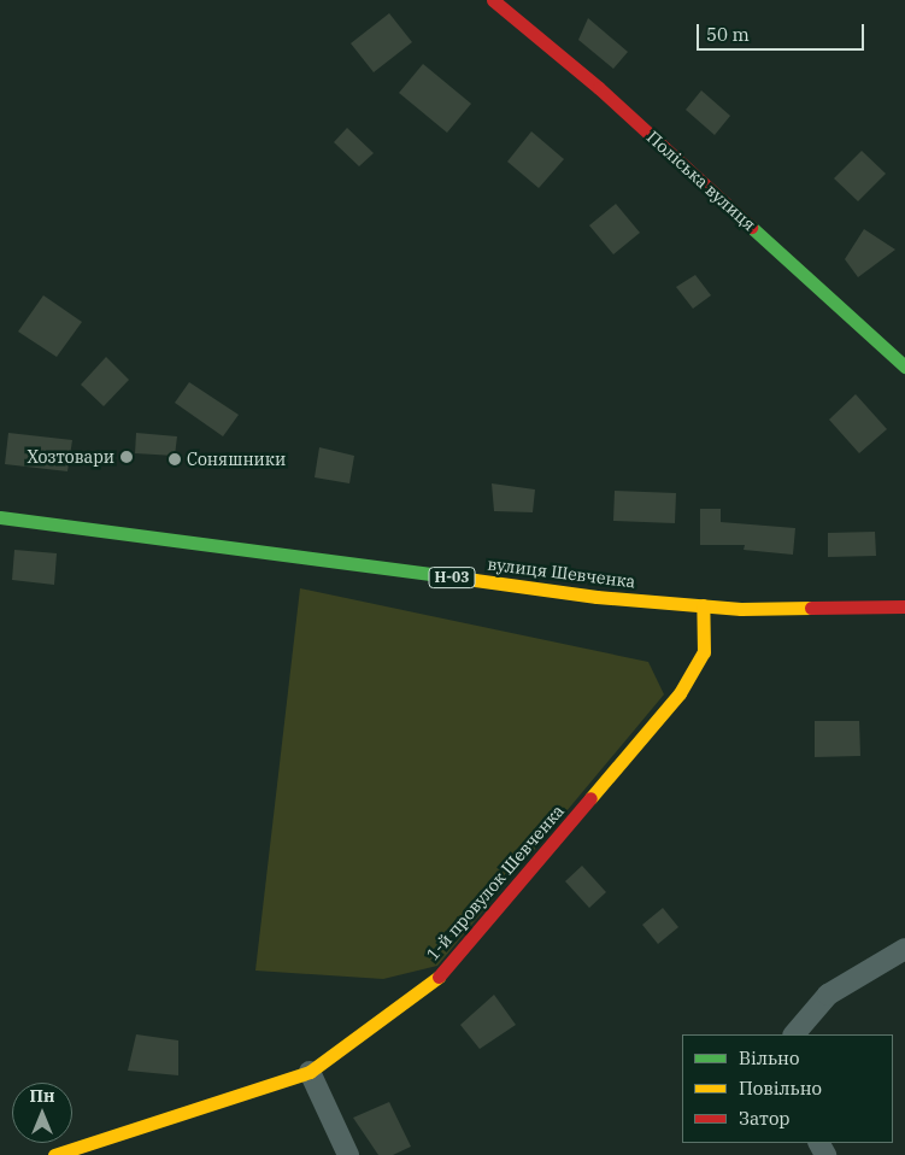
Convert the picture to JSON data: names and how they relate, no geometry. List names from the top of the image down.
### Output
{
  "streets": {
    "street": [
      "Поліська вулиця",
      "вулиця Шевченка",
      "Н-03",
      "1-й провулок Шевченка"
    ]
  },
  "crossings": [
    ["вулиця Шевченка", "1-й провулок Шевченка"]
  ],
  "places": ["Хозтовари", "Соняшники"],
  "legend": ["Вільно", "Повільно", "Затор"],
  "scale_bar": "50 m",
  "north": "top"
}
